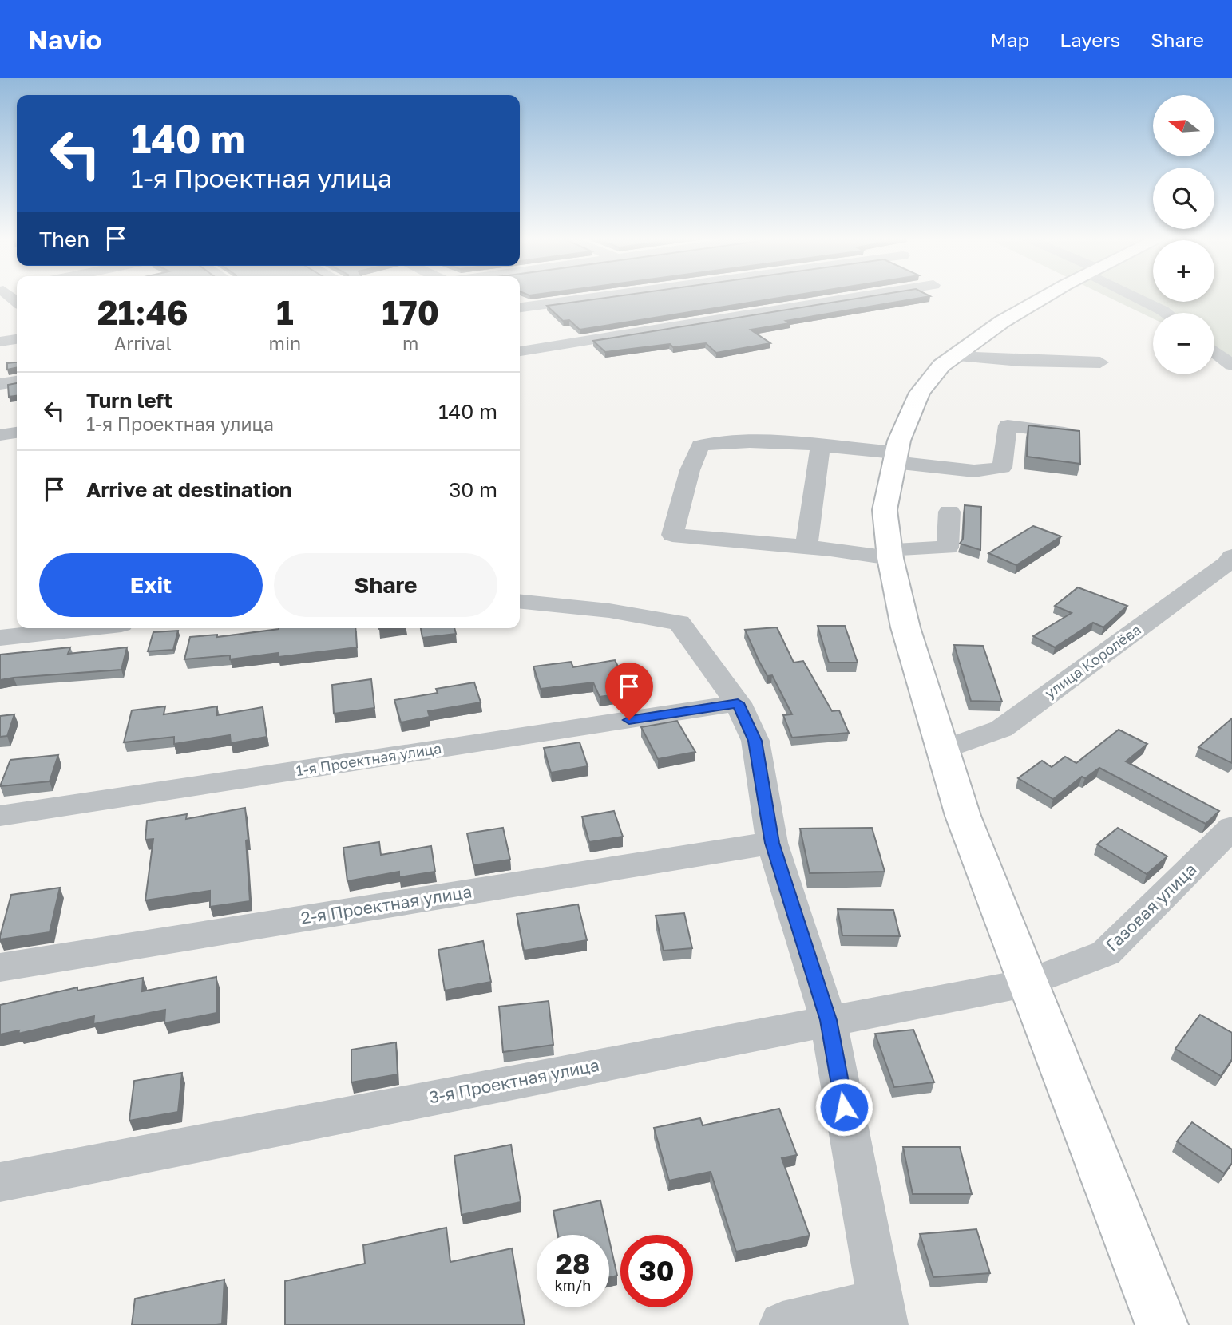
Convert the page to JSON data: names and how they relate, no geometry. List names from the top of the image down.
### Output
{
  "streets": {
    "street": [
      "улица Королёва",
      "1-я Проектная улица",
      "2-я Проектная улица",
      "Газовая улица",
      "3-я Проектная улица"
    ]
  },
  "crossings": [
    ["Газовая улица", "3-я Проектная улица"]
  ],
  "north": "left",
  "page": {
    "header": "Navio",
    "nav": ["Map", "Layers", "Share"],
    "map_buttons": ["+", "−"],
    "turn": ["140 m", "1-я Проектная улица"],
    "then": "Then",
    "eta": [
      "21:46",
      "Arrival",
      "1",
      "min",
      "170",
      "m"
    ],
    "list": [
      {
        "name": "Turn left",
        "note": "1-я Проектная улица",
        "value": "140 m"
      },
      {
        "name": "Arrive at destination",
        "value": "30 m"
      }
    ],
    "buttons": ["Exit", "Share"],
    "speed": "28 km/h",
    "limit": "30"
  }
}
